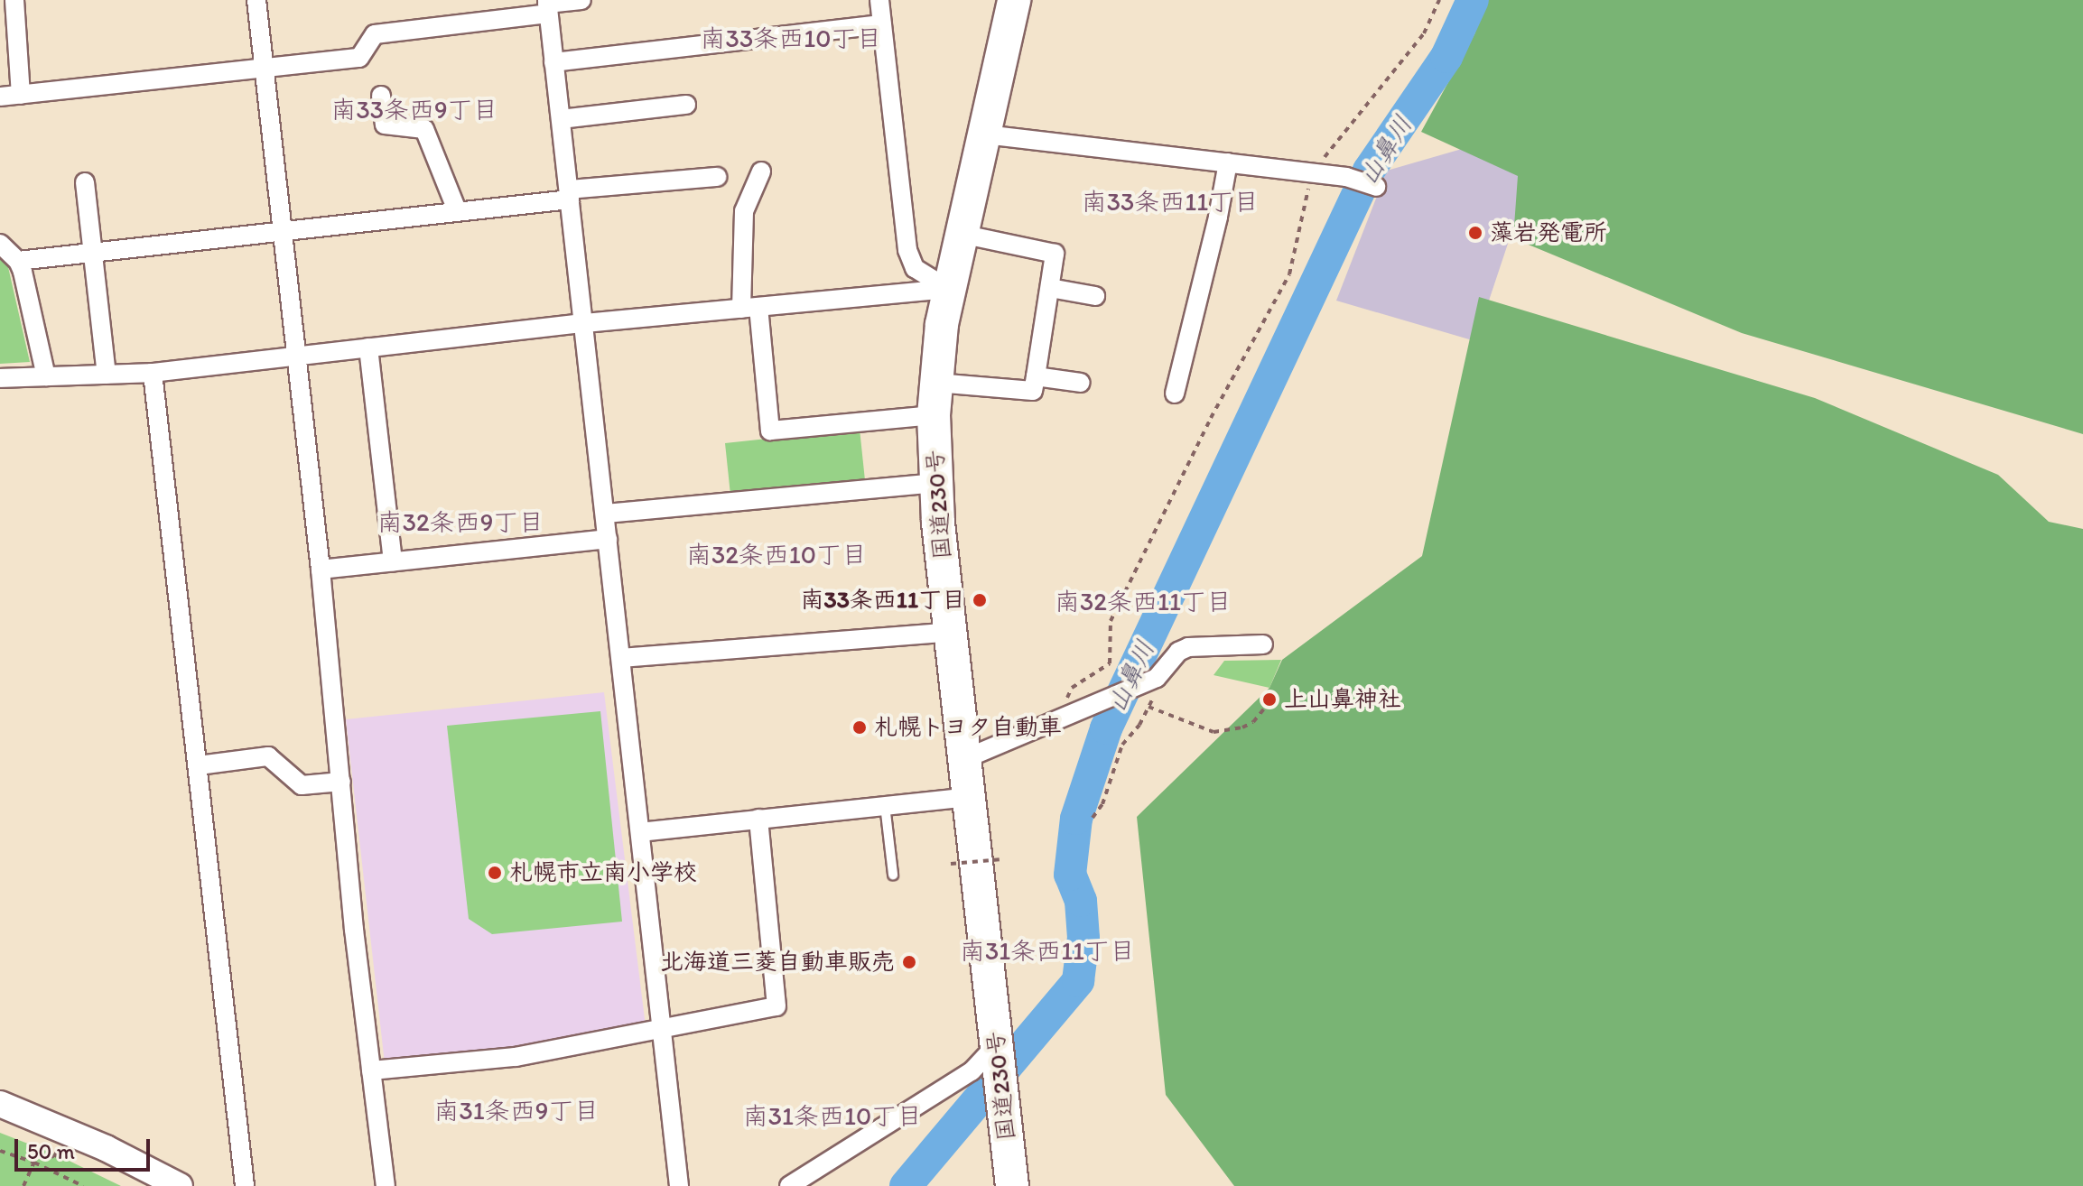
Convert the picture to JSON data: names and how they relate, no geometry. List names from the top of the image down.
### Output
{
  "streets": {
    "highway": ["国道230号"]
  },
  "districts": [
    "南33条西10丁目",
    "南33条西9丁目",
    "南33条西11丁目",
    "南32条西9丁目",
    "南32条西10丁目",
    "南32条西11丁目",
    "南31条西11丁目",
    "南31条西9丁目",
    "南31条西10丁目"
  ],
  "water": ["山鼻川"],
  "places": [
    "藻岩発電所",
    "南33条西11丁目",
    "上山鼻神社",
    "札幌トヨタ自動車",
    "札幌市立南小学校",
    "北海道三菱自動車販売"
  ],
  "scale_bar": "50 m"
}
